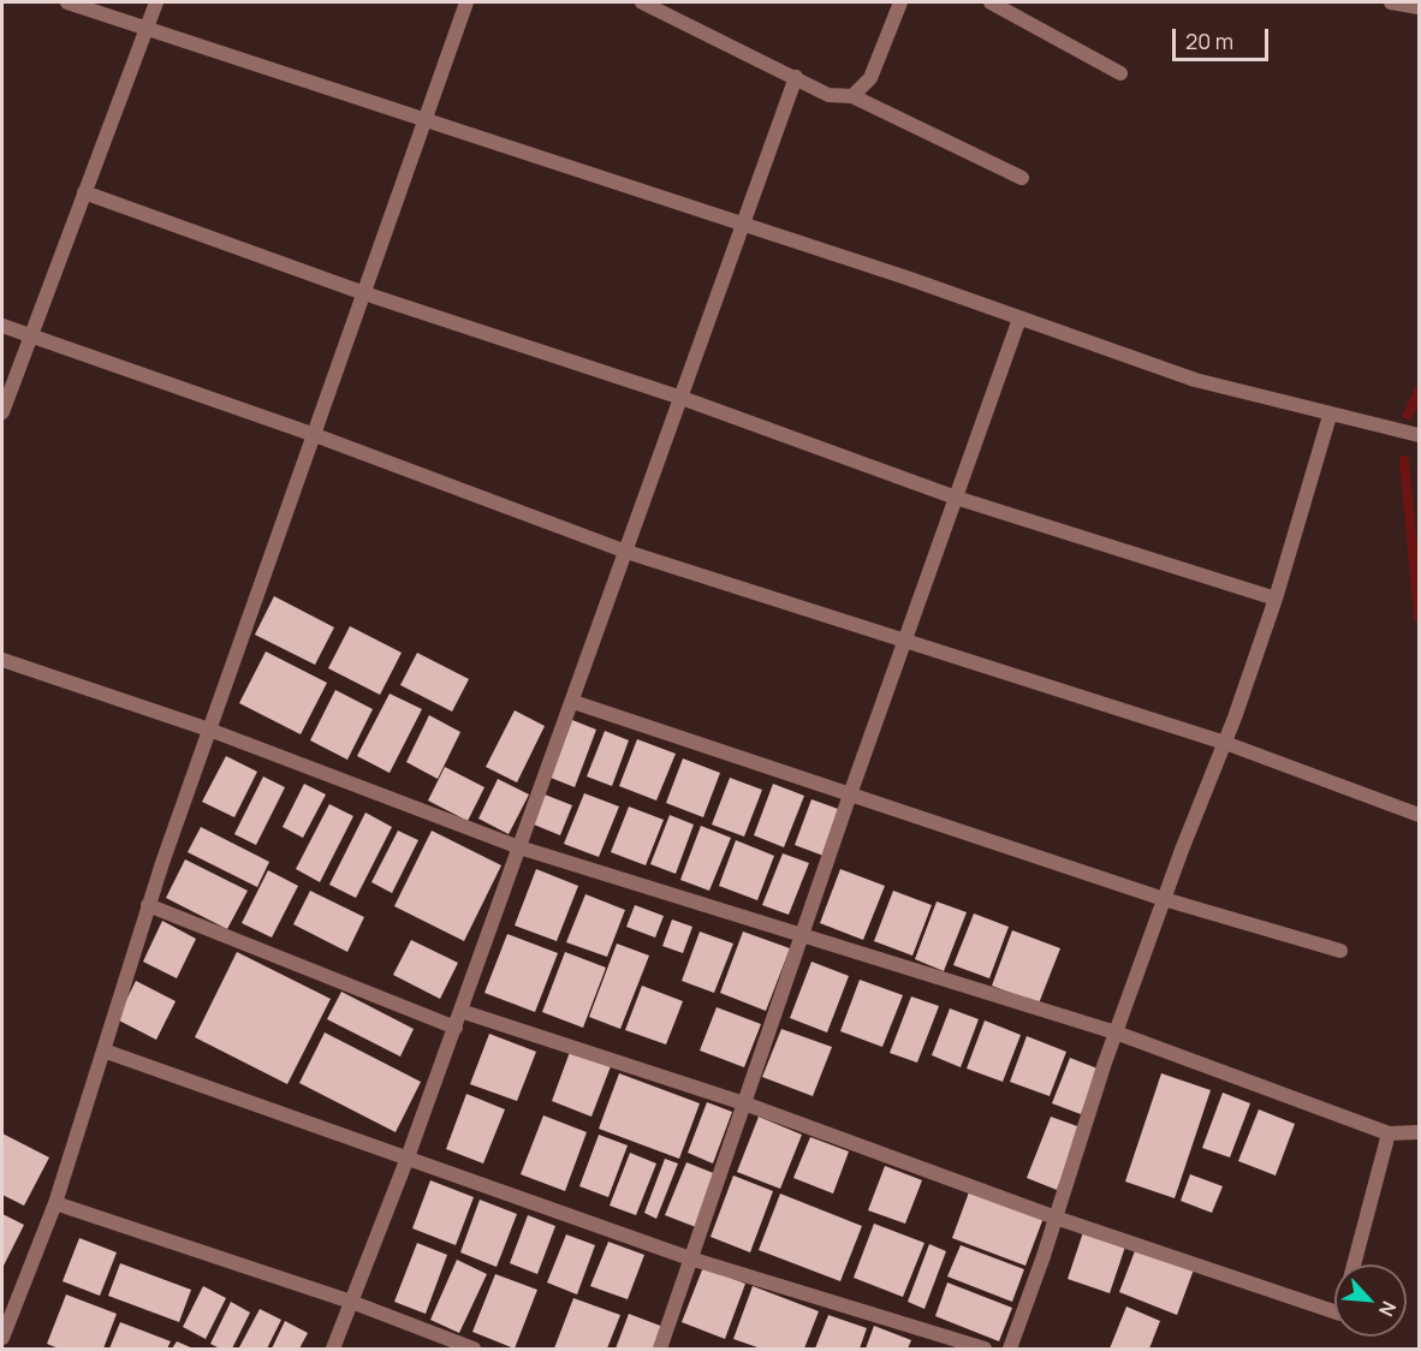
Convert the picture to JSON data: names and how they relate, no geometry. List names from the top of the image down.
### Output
{
  "scale_bar": "20 m",
  "north": "bottom right"
}
